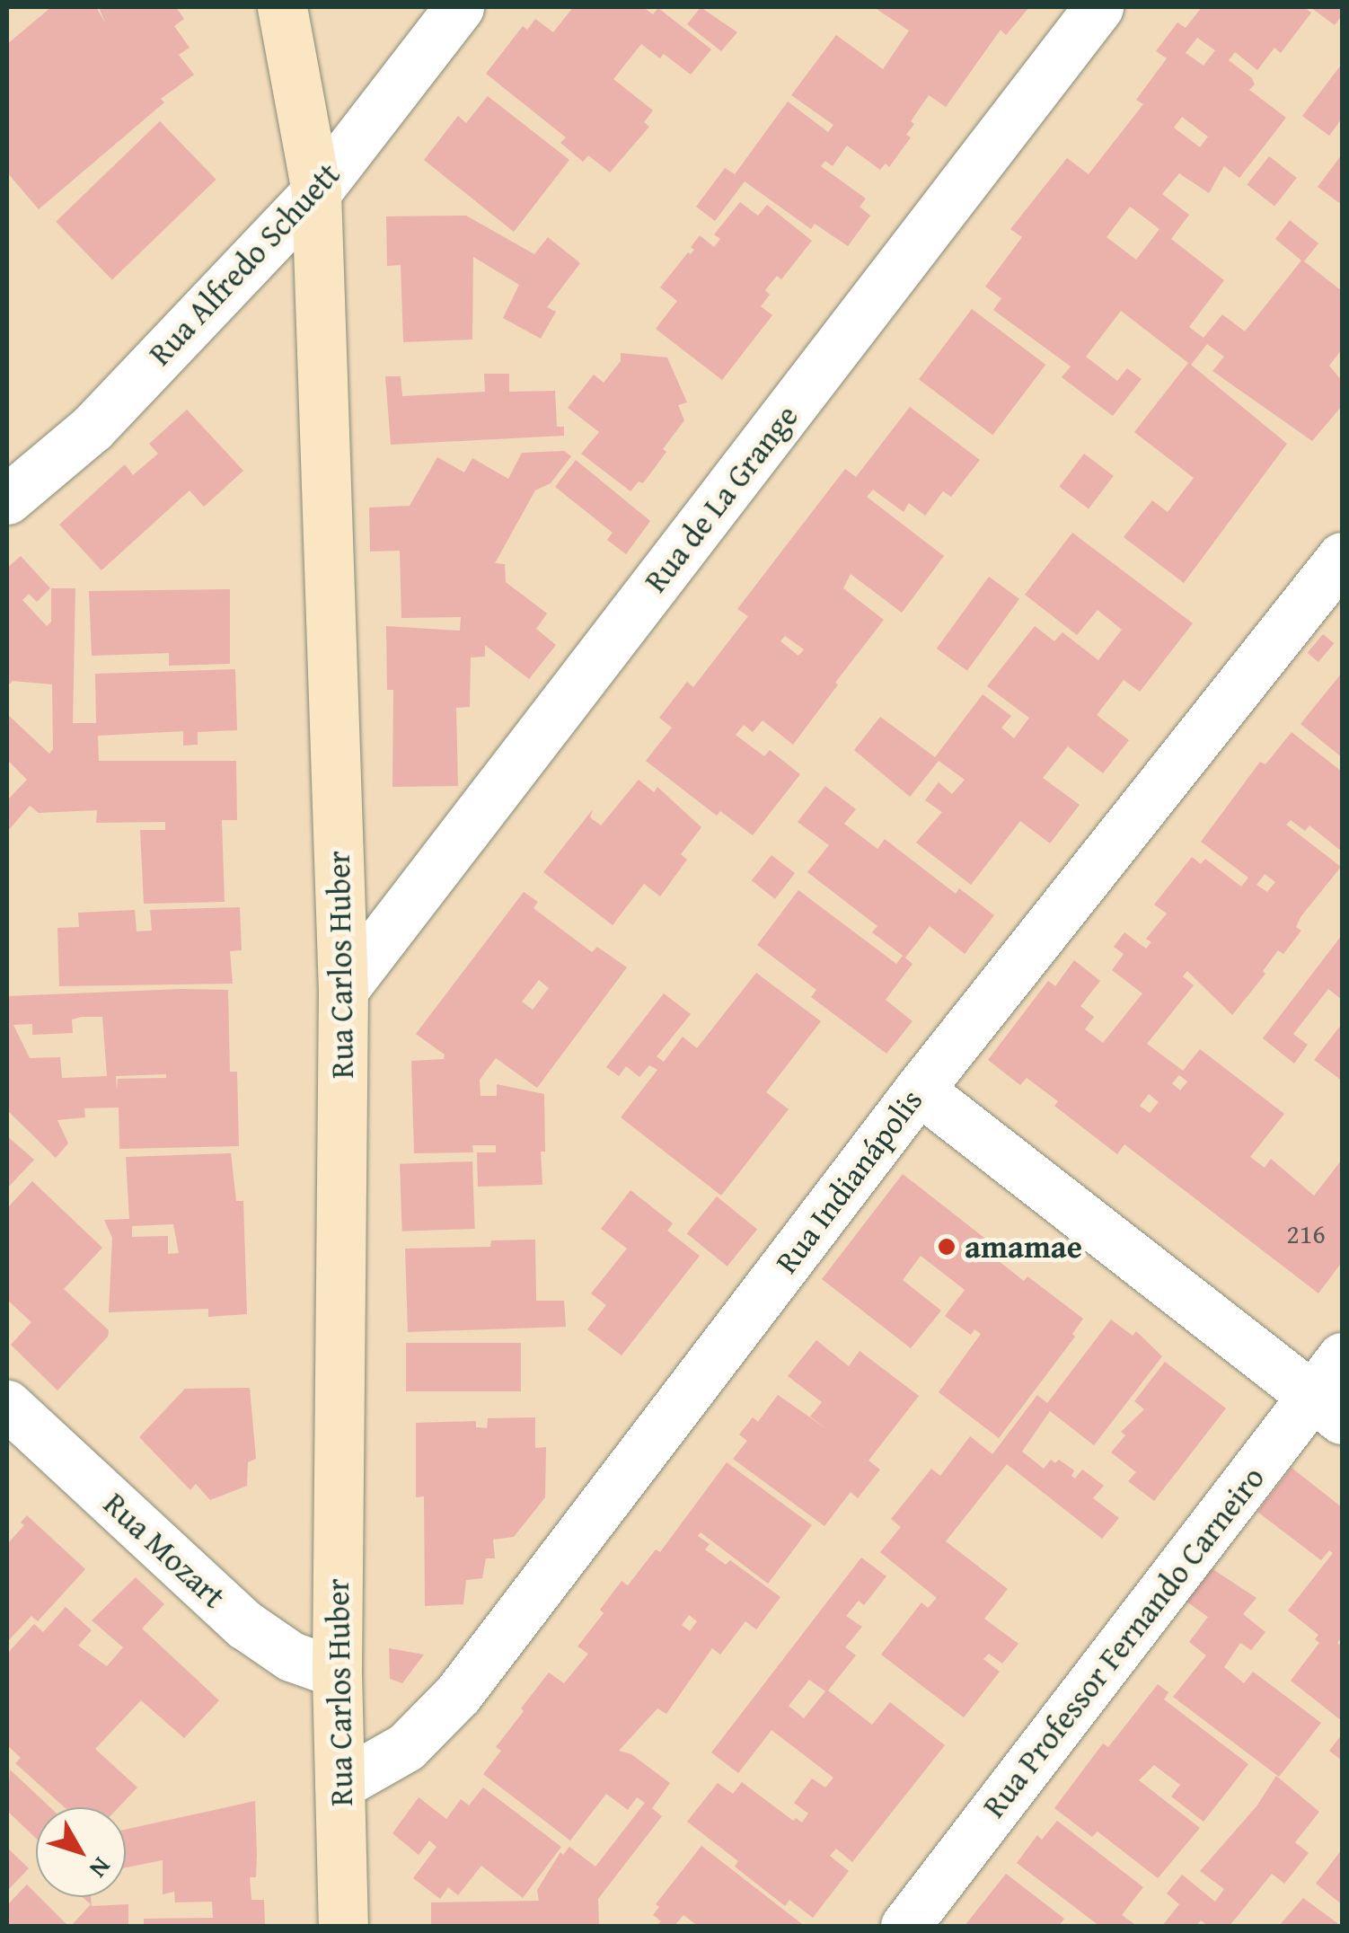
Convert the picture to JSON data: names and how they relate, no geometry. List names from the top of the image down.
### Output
{
  "streets": {
    "main road": ["Rua Carlos Huber"],
    "street": [
      "Rua Alfredo Schuett",
      "Rua de La Grange",
      "Rua Indianápolis",
      "Rua Mozart",
      "Rua Professor Fernando Carneiro"
    ]
  },
  "crossings": [
    ["Rua Alfredo Schuett", "Rua Carlos Huber"],
    ["Rua de La Grange", "Rua Carlos Huber"],
    ["Rua Carlos Huber", "Rua Indianápolis"],
    ["Rua Carlos Huber", "Rua Mozart"]
  ],
  "places": ["amamae"],
  "house_numbers": ["216"],
  "north": "bottom right"
}
